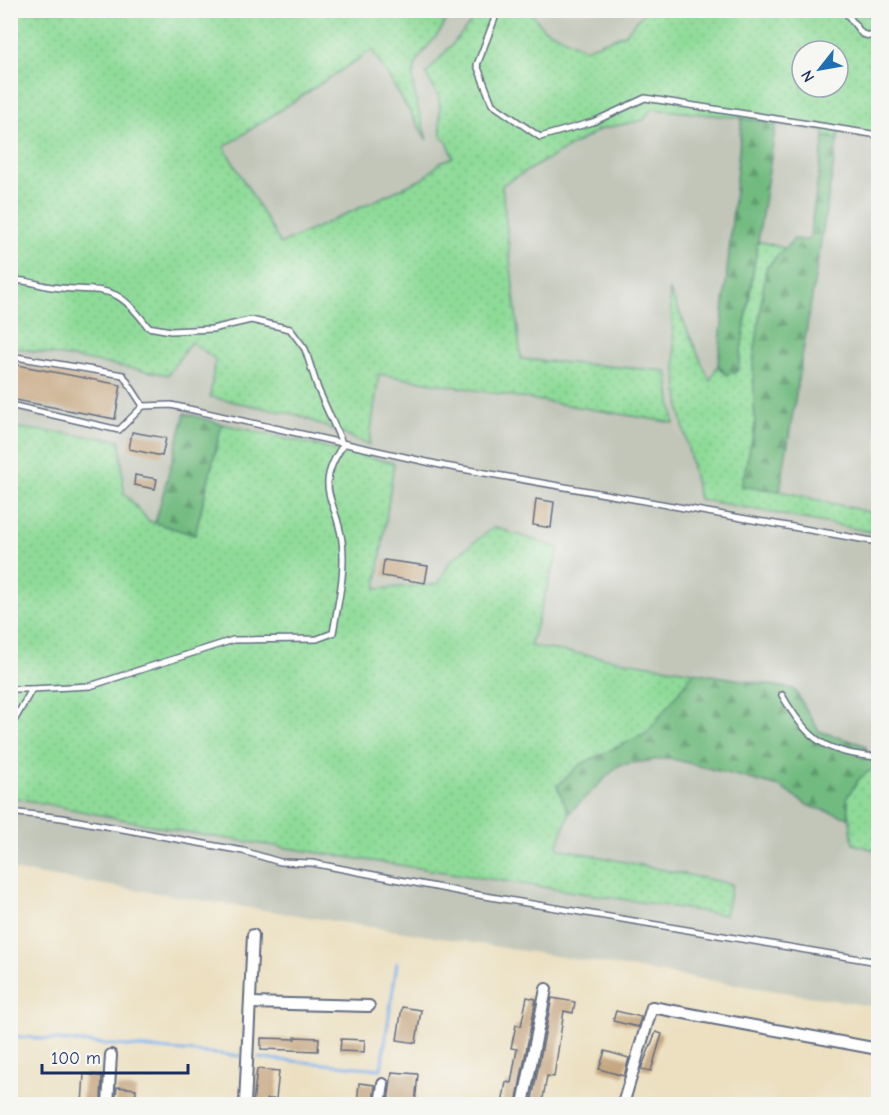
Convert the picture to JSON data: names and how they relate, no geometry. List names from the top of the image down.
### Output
{
  "scale_bar": "100 m",
  "north": "bottom left"
}
